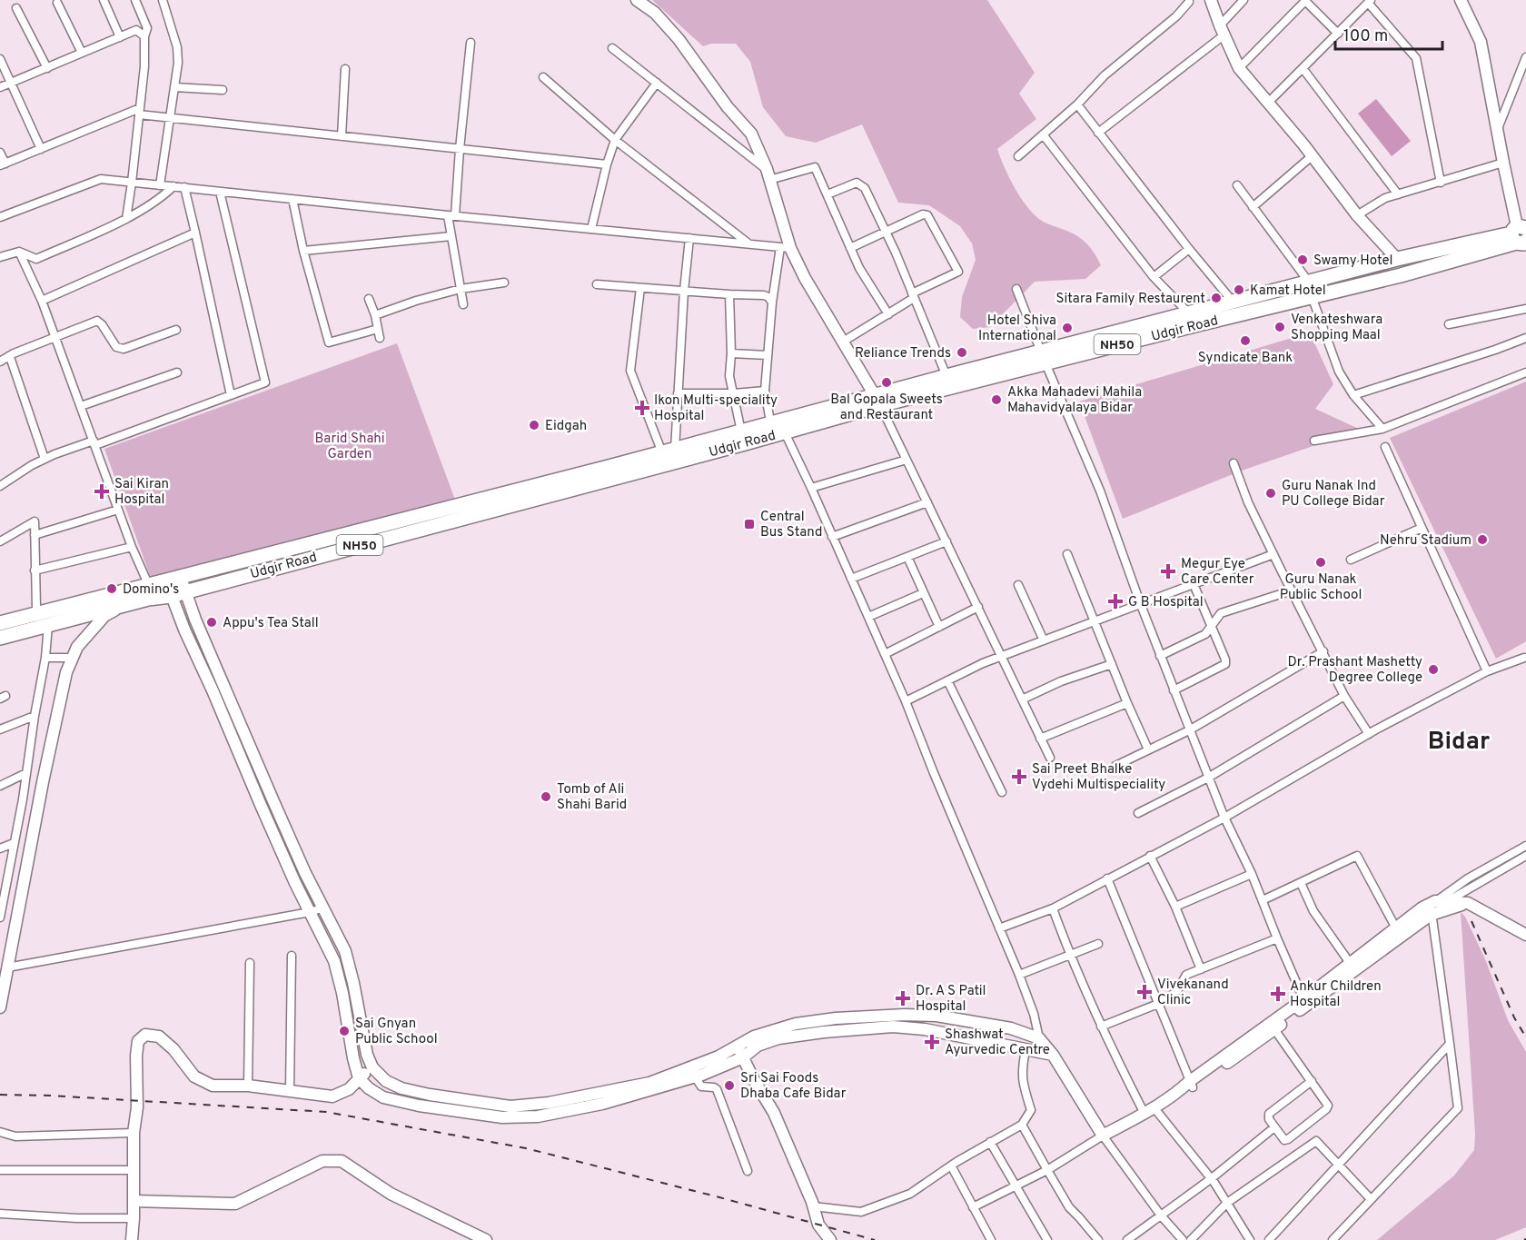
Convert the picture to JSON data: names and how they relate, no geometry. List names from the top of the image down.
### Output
{
  "streets": {
    "highway": ["Udgir Road", "NH50"]
  },
  "districts": ["Bidar"],
  "parks": ["Barid Shahi Garden"],
  "places": {
    "other": [
      "Swamy Hotel",
      "Kamat Hotel",
      "Sitara Family Restaurent",
      "Venkateshwara Shopping Maal",
      "Hotel Shiva International",
      "Syndicate Bank",
      "Reliance Trends",
      "Bal Gopala Sweets and Restaurant",
      "Akka Mahadevi Mahila Mahavidyalaya Bidar",
      "Eidgah",
      "Guru Nanak Ind PU College Bidar",
      "Nehru Stadium",
      "Guru Nanak Public School",
      "Domino's",
      "Appu's Tea Stall",
      "Dr. Prashant Mashetty Degree College",
      "Tomb of Ali Shahi Barid",
      "Sai Gnyan Public School",
      "Sri Sai Foods Dhaba Cafe Bidar"
    ],
    "health": [
      "Ikon Multi-speciality Hospital",
      "Sai Kiran Hospital",
      "Megur Eye Care Center",
      "G B Hospital",
      "Sai Preet Bhalke Vydehi Multispeciality",
      "Vivekanand Clinic",
      "Ankur Children Hospital",
      "Dr. A S Patil Hospital",
      "Shashwat Ayurvedic Centre"
    ],
    "transit": ["Central Bus Stand"]
  },
  "scale_bar": "100 m"
}
